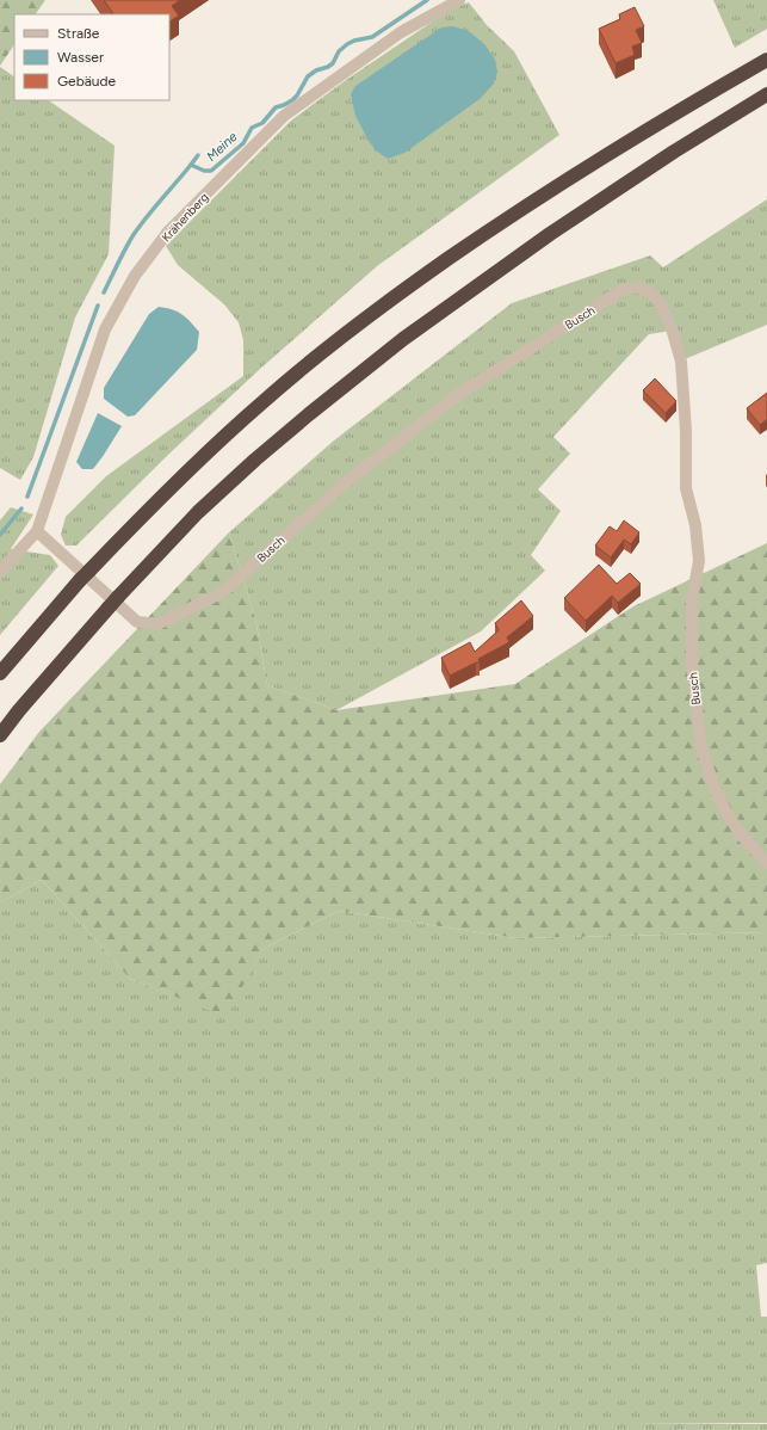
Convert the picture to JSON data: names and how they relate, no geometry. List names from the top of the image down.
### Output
{
  "streets": {
    "street": ["Krähenberg", "Busch"]
  },
  "crossings": [
    ["Krähenberg", "Busch"]
  ],
  "water": ["Meine"],
  "legend": ["Straße", "Wasser", "Gebäude"]
}
